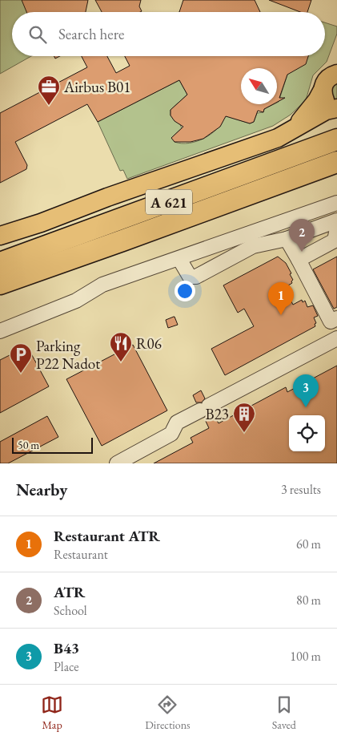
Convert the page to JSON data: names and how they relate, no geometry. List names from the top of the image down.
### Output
{
  "streets": {
    "highway": ["A 621"]
  },
  "places": {
    "office": ["Airbus B01"],
    "restaurant": ["R06"],
    "parking": ["Parking P22 Nadot"],
    "building": ["B23"]
  },
  "scale_bar": "50 m",
  "north": "top left",
  "page": {
    "search": "Search here",
    "pins": ["2", "1", "3"],
    "scale": "50 m",
    "heading": ["Nearby", "3 results"],
    "list": [
      {
        "mark": "1",
        "name": "Restaurant ATR",
        "note": "Restaurant",
        "value": "60 m"
      },
      {
        "mark": "2",
        "name": "ATR",
        "note": "School",
        "value": "80 m"
      },
      {
        "mark": "3",
        "name": "B43",
        "note": "Place",
        "value": "100 m"
      }
    ],
    "nav": ["Map", "Directions", "Saved"]
  }
}
